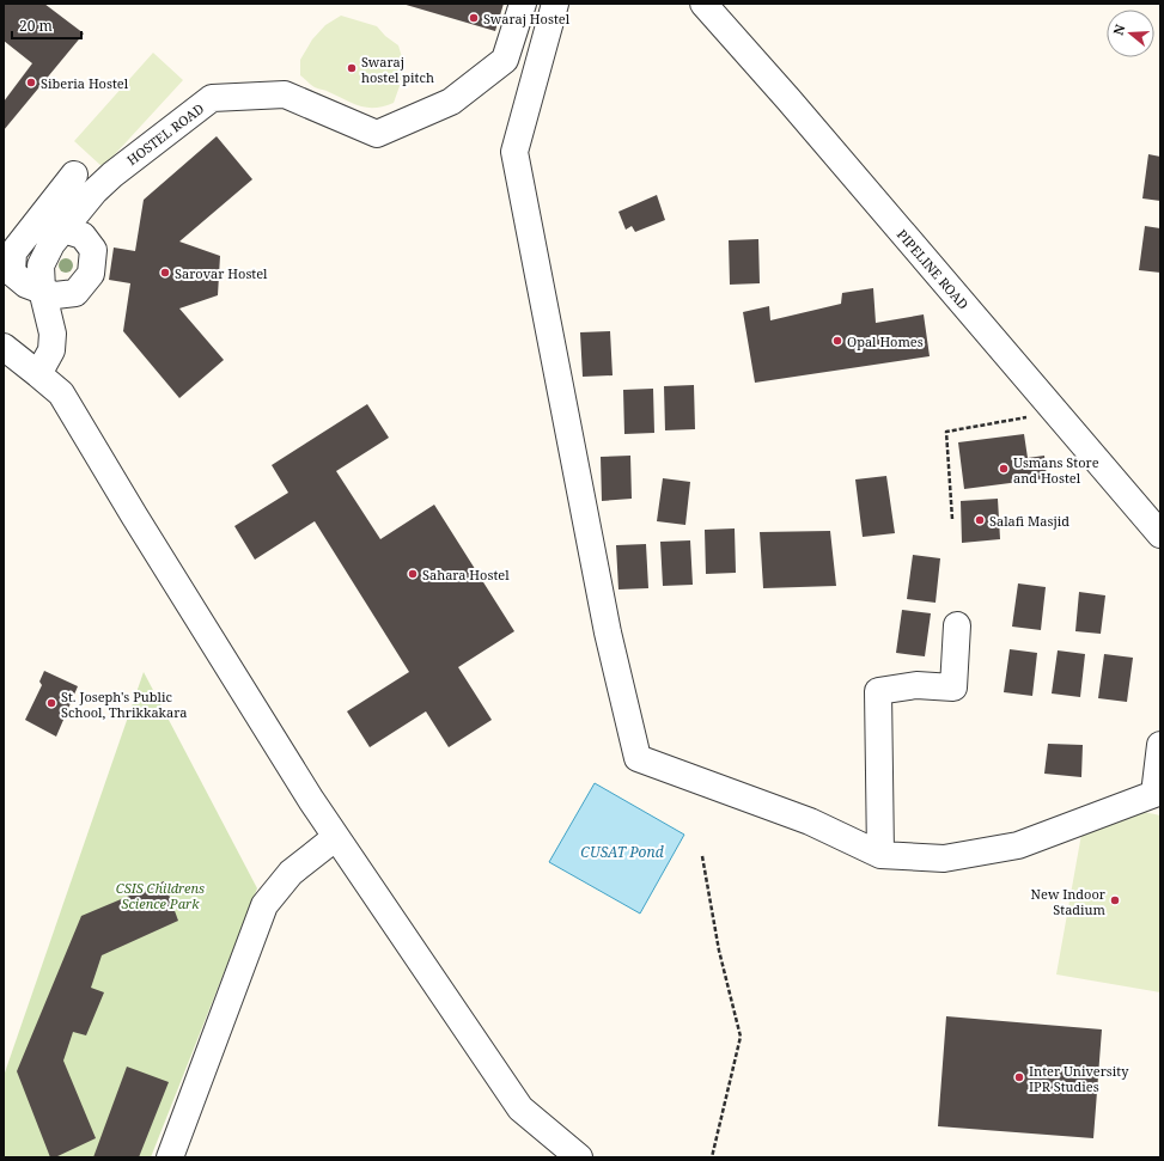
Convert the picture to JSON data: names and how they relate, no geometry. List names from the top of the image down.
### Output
{
  "streets": {
    "street": ["HOSTEL ROAD", "PIPELINE ROAD"]
  },
  "water": ["CUSAT Pond"],
  "parks": ["CSIS Childrens Science Park"],
  "places": [
    "Swaraj Hostel",
    "Swaraj hostel pitch",
    "Siberia Hostel",
    "Sarovar Hostel",
    "Opal Homes",
    "Usmans Store and Hostel",
    "Salafi Masjid",
    "Sahara Hostel",
    "St. Joseph's Public School, Thrikkakara",
    "New Indoor Stadium",
    "Inter University IPR Studies"
  ],
  "scale_bar": "20 m",
  "north": "left"
}
